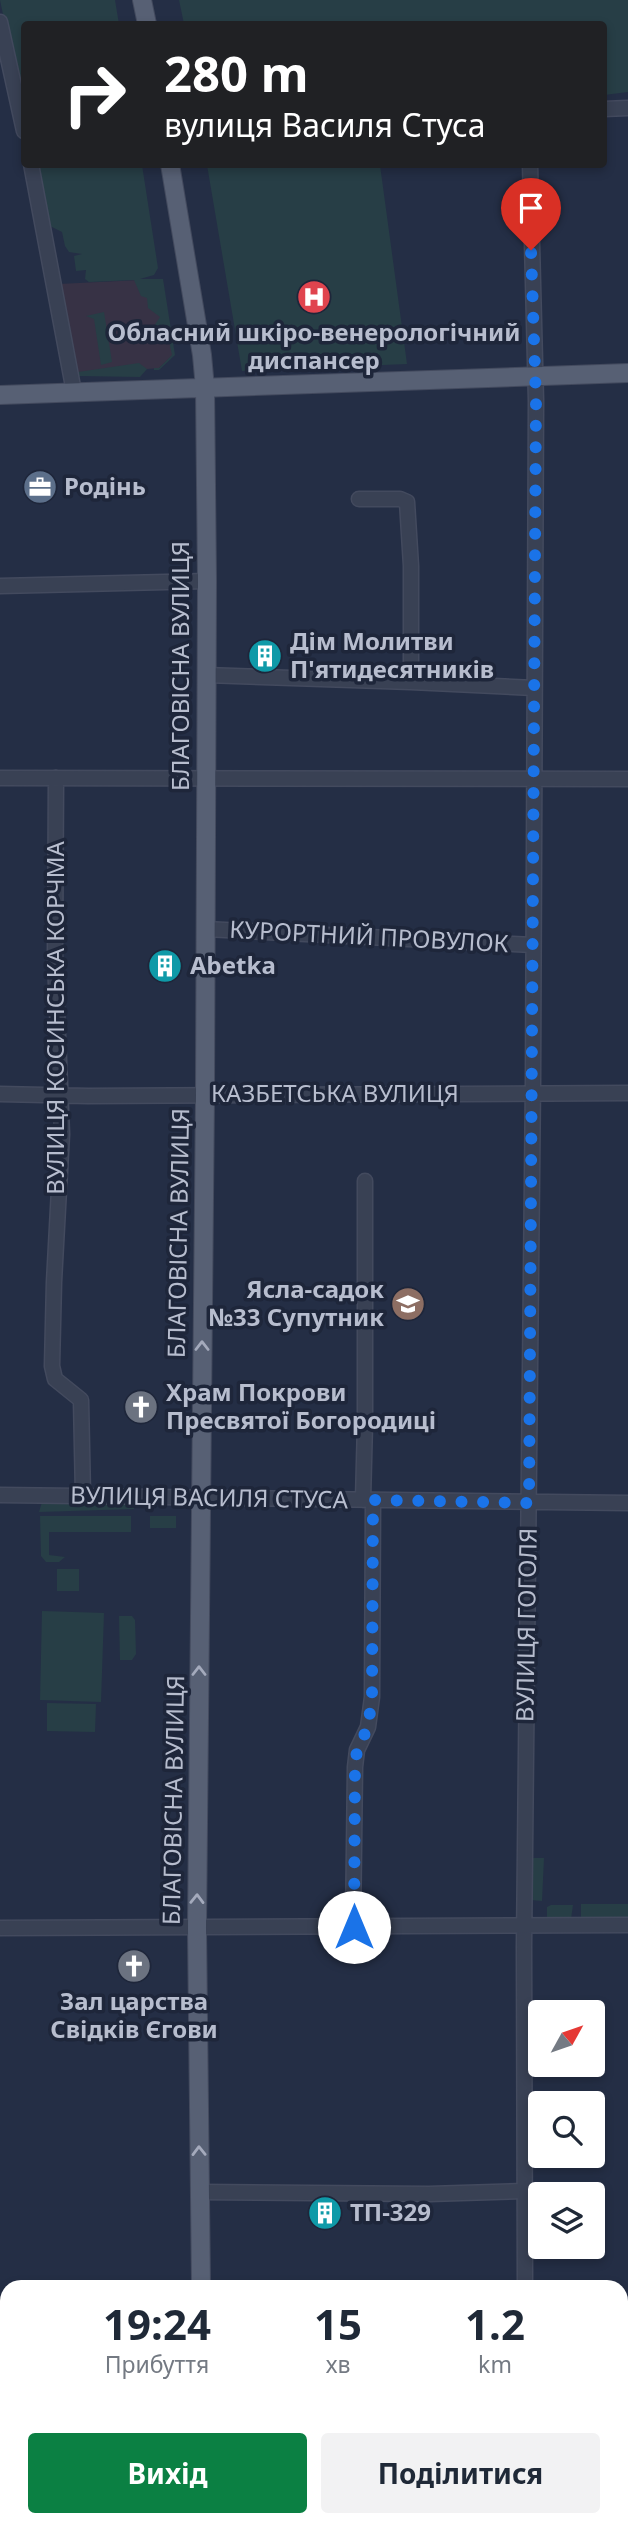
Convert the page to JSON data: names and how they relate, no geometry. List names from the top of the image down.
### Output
{
  "streets": {
    "main road": ["БЛАГОВІСНА ВУЛИЦЯ"],
    "street": [
      "КУРОРТНИЙ ПРОВУЛОК",
      "ВУЛИЦЯ КОСИНСЬКА КОРЧМА",
      "КАЗБЕТСЬКА ВУЛИЦЯ",
      "ВУЛИЦЯ ВАСИЛЯ СТУСА",
      "ВУЛИЦЯ ГОГОЛЯ"
    ]
  },
  "crossings": [
    ["БЛАГОВІСНА ВУЛИЦЯ", "КУРОРТНИЙ ПРОВУЛОК"],
    ["БЛАГОВІСНА ВУЛИЦЯ", "КАЗБЕТСЬКА ВУЛИЦЯ"],
    ["БЛАГОВІСНА ВУЛИЦЯ", "ВУЛИЦЯ ВАСИЛЯ СТУСА"],
    ["КУРОРТНИЙ ПРОВУЛОК", "ВУЛИЦЯ ГОГОЛЯ"],
    ["ВУЛИЦЯ КОСИНСЬКА КОРЧМА", "КАЗБЕТСЬКА ВУЛИЦЯ"],
    ["ВУЛИЦЯ КОСИНСЬКА КОРЧМА", "ВУЛИЦЯ ВАСИЛЯ СТУСА"],
    ["КАЗБЕТСЬКА ВУЛИЦЯ", "ВУЛИЦЯ ГОГОЛЯ"],
    ["ВУЛИЦЯ ВАСИЛЯ СТУСА", "ВУЛИЦЯ ГОГОЛЯ"]
  ],
  "one_way": ["БЛАГОВІСНА ВУЛИЦЯ"],
  "places": {
    "hospital": ["Обласний шкіро-венерологічний диспансер"],
    "office": ["Родінь"],
    "building": ["Дім Молитви П'ятидесятників", "Abetka", "ТП-329"],
    "school or university": ["Ясла-садок №33 Супутник"],
    "church": ["Храм Покрови Пресвятої Богородиці", "Зал царства Свідків Єгови"]
  },
  "north": "top right",
  "page": {
    "turn": ["280 m", "вулиця Василя Стуса"],
    "eta": [
      "19:24",
      "Прибуття",
      "15",
      "хв",
      "1.2",
      "km"
    ],
    "buttons": ["Вихід", "Поділитися"]
  }
}
